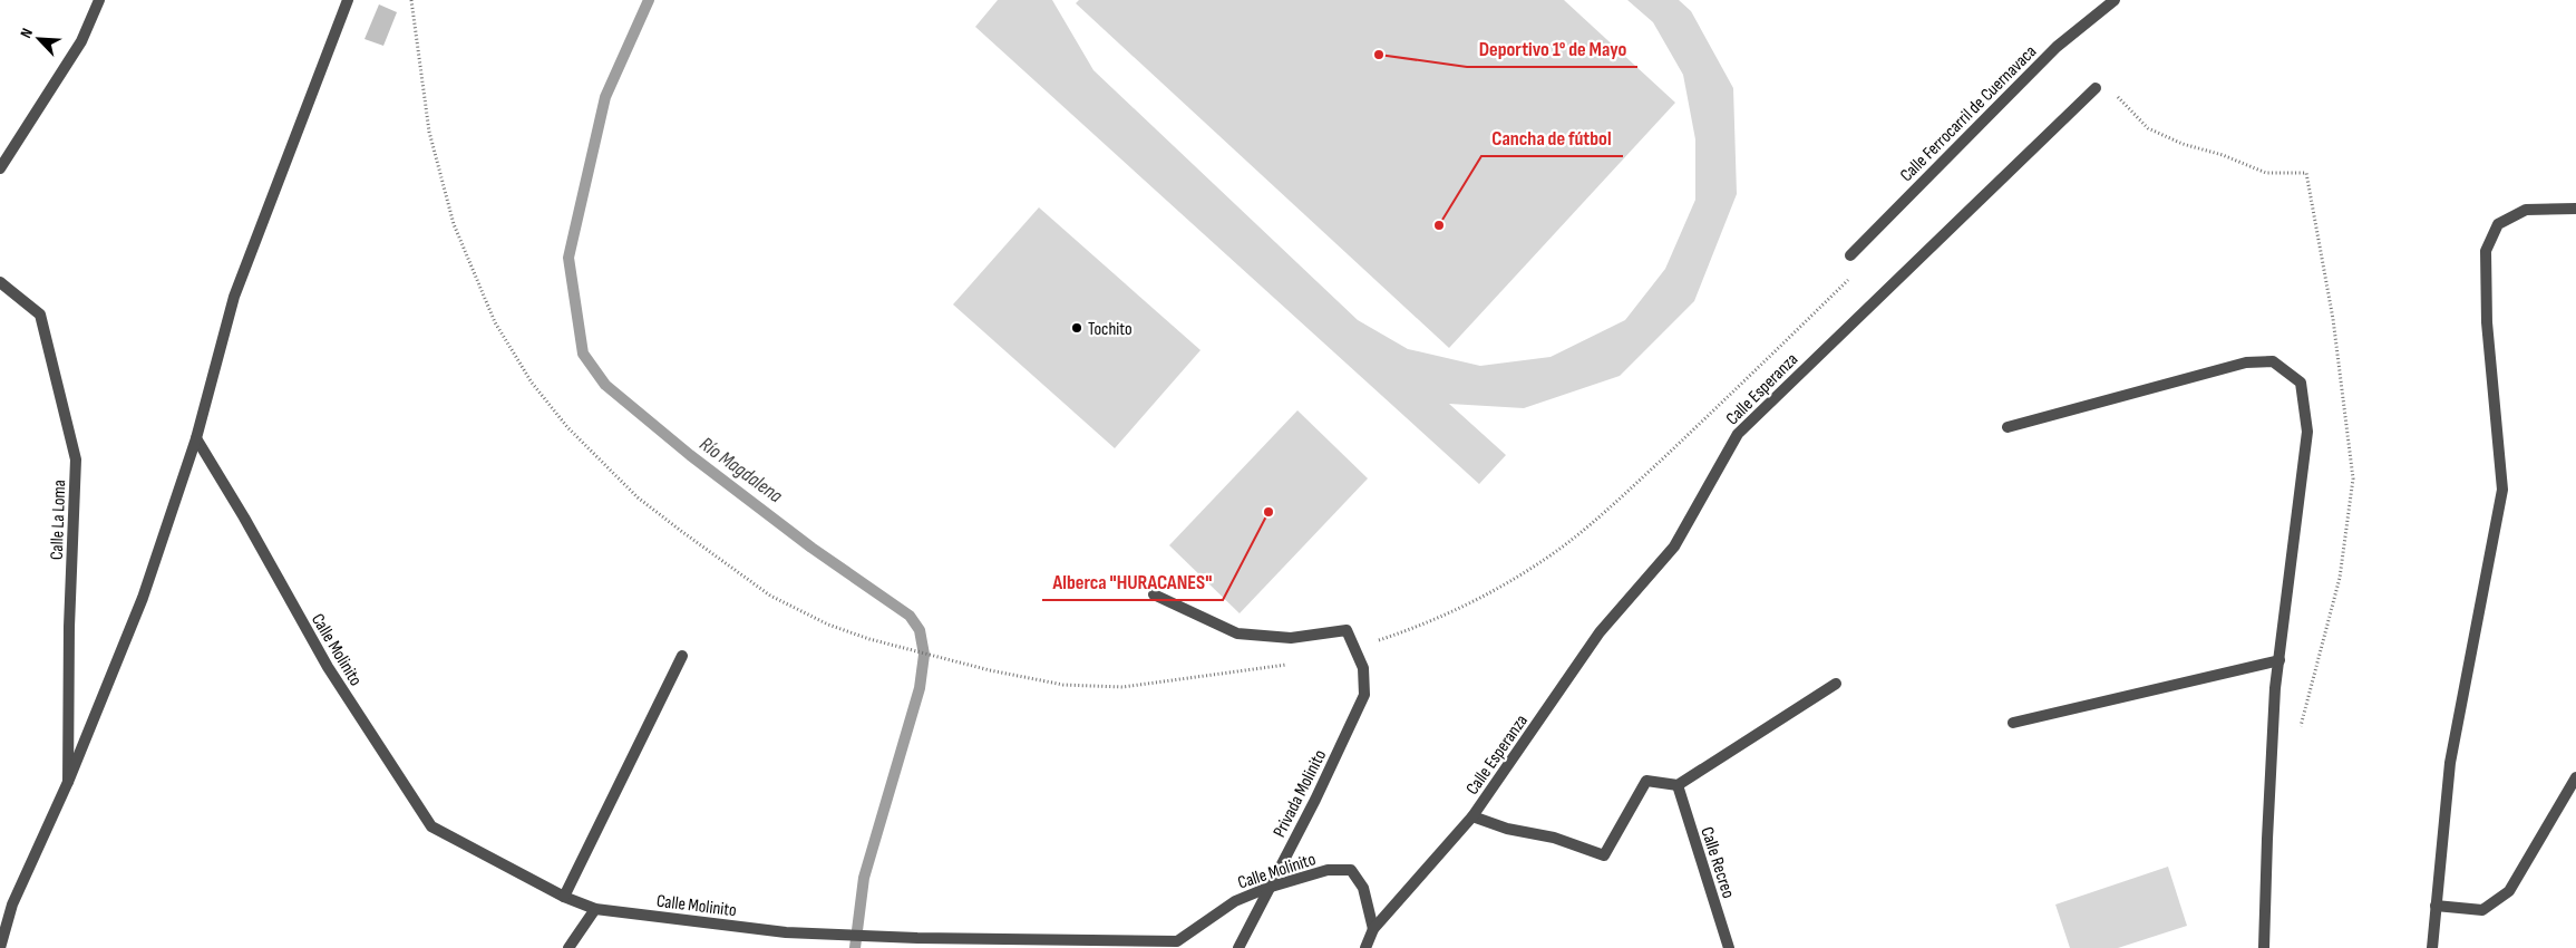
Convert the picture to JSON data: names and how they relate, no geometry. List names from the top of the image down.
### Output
{
  "streets": {
    "street": [
      "Calle Ferrocarril de Cuernavaca",
      "Calle Esperanza",
      "Calle La Loma",
      "Calle Molinito",
      "Privada Molinito",
      "Calle Recreo"
    ]
  },
  "crossings": [
    ["Calle Esperanza", "Calle Molinito"],
    ["Calle Esperanza", "Calle Recreo"],
    ["Calle Molinito", "Privada Molinito"]
  ],
  "water": ["Río Magdalena"],
  "places": [
    "Deportivo 1° de Mayo",
    "Cancha de fútbol",
    "Tochito",
    "Alberca \"HURACANES\""
  ],
  "north": "top left"
}
